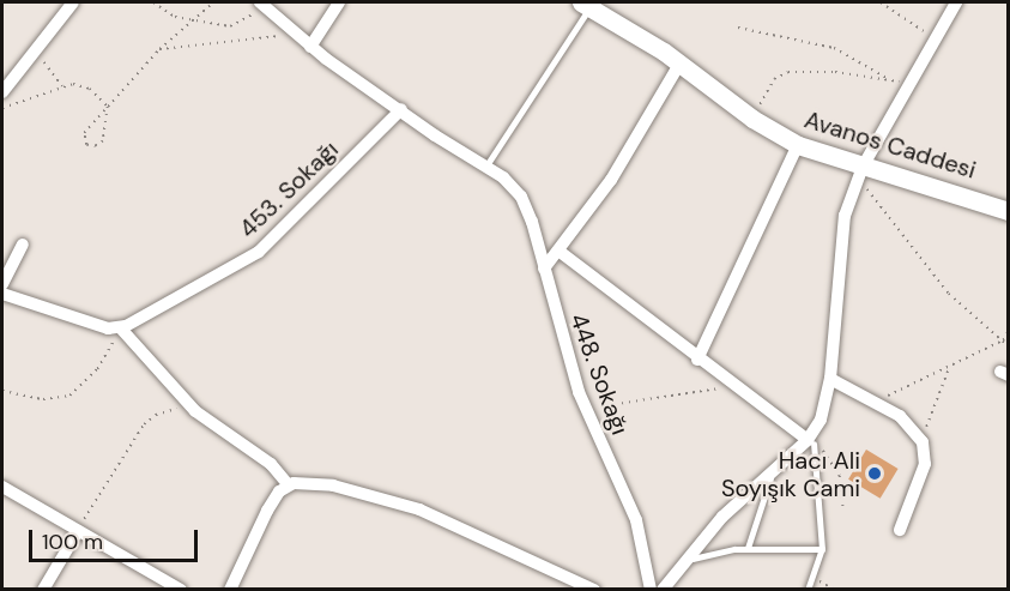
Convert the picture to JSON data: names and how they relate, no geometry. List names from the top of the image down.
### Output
{
  "streets": {
    "street": ["Avanos Caddesi", "453. Sokağı", "448. Sokağı"]
  },
  "places": ["Hacı Ali Soyışık Cami"],
  "scale_bar": "100 m"
}
